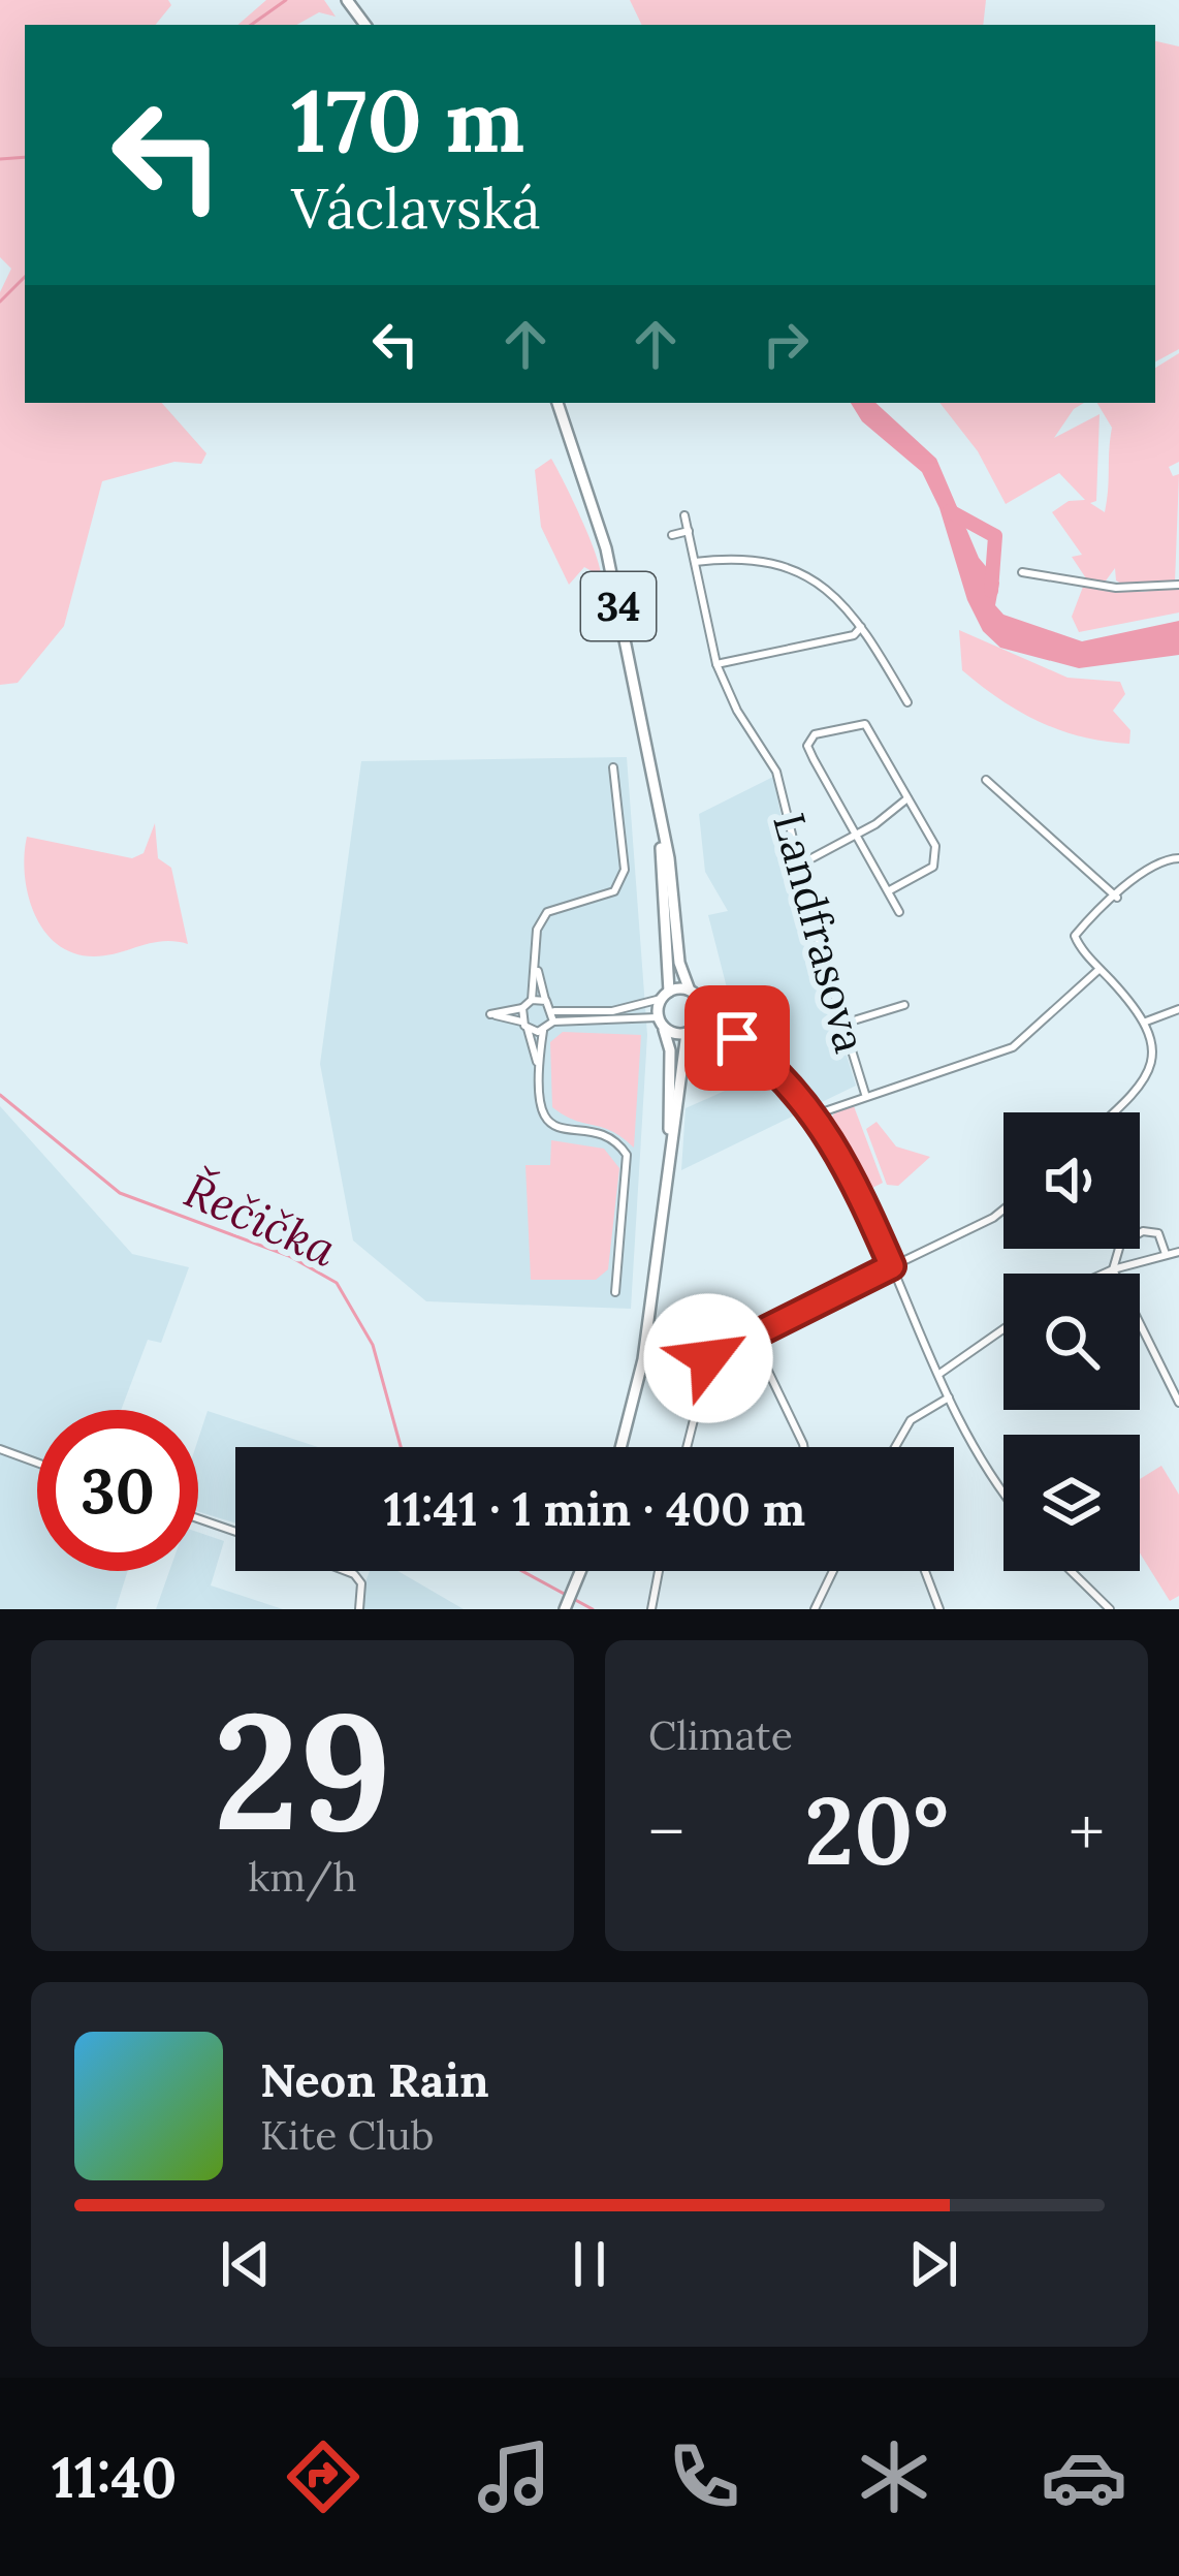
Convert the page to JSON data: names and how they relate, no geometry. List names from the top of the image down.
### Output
{
  "streets": {
    "main road": ["34"],
    "street": ["Landfrasova"]
  },
  "water": ["Řečička"],
  "page": {
    "turn": ["170 m", "Václavská"],
    "limit": "30",
    "trip": "11:41 · 1 min · 400 m",
    "tile": [
      ["29", "km/h"],
      "Climate"
    ],
    "heat": ["−", "20°", "+"],
    "song": ["Neon Rain", "Kite Club"],
    "tabs": "11:40"
  }
}
